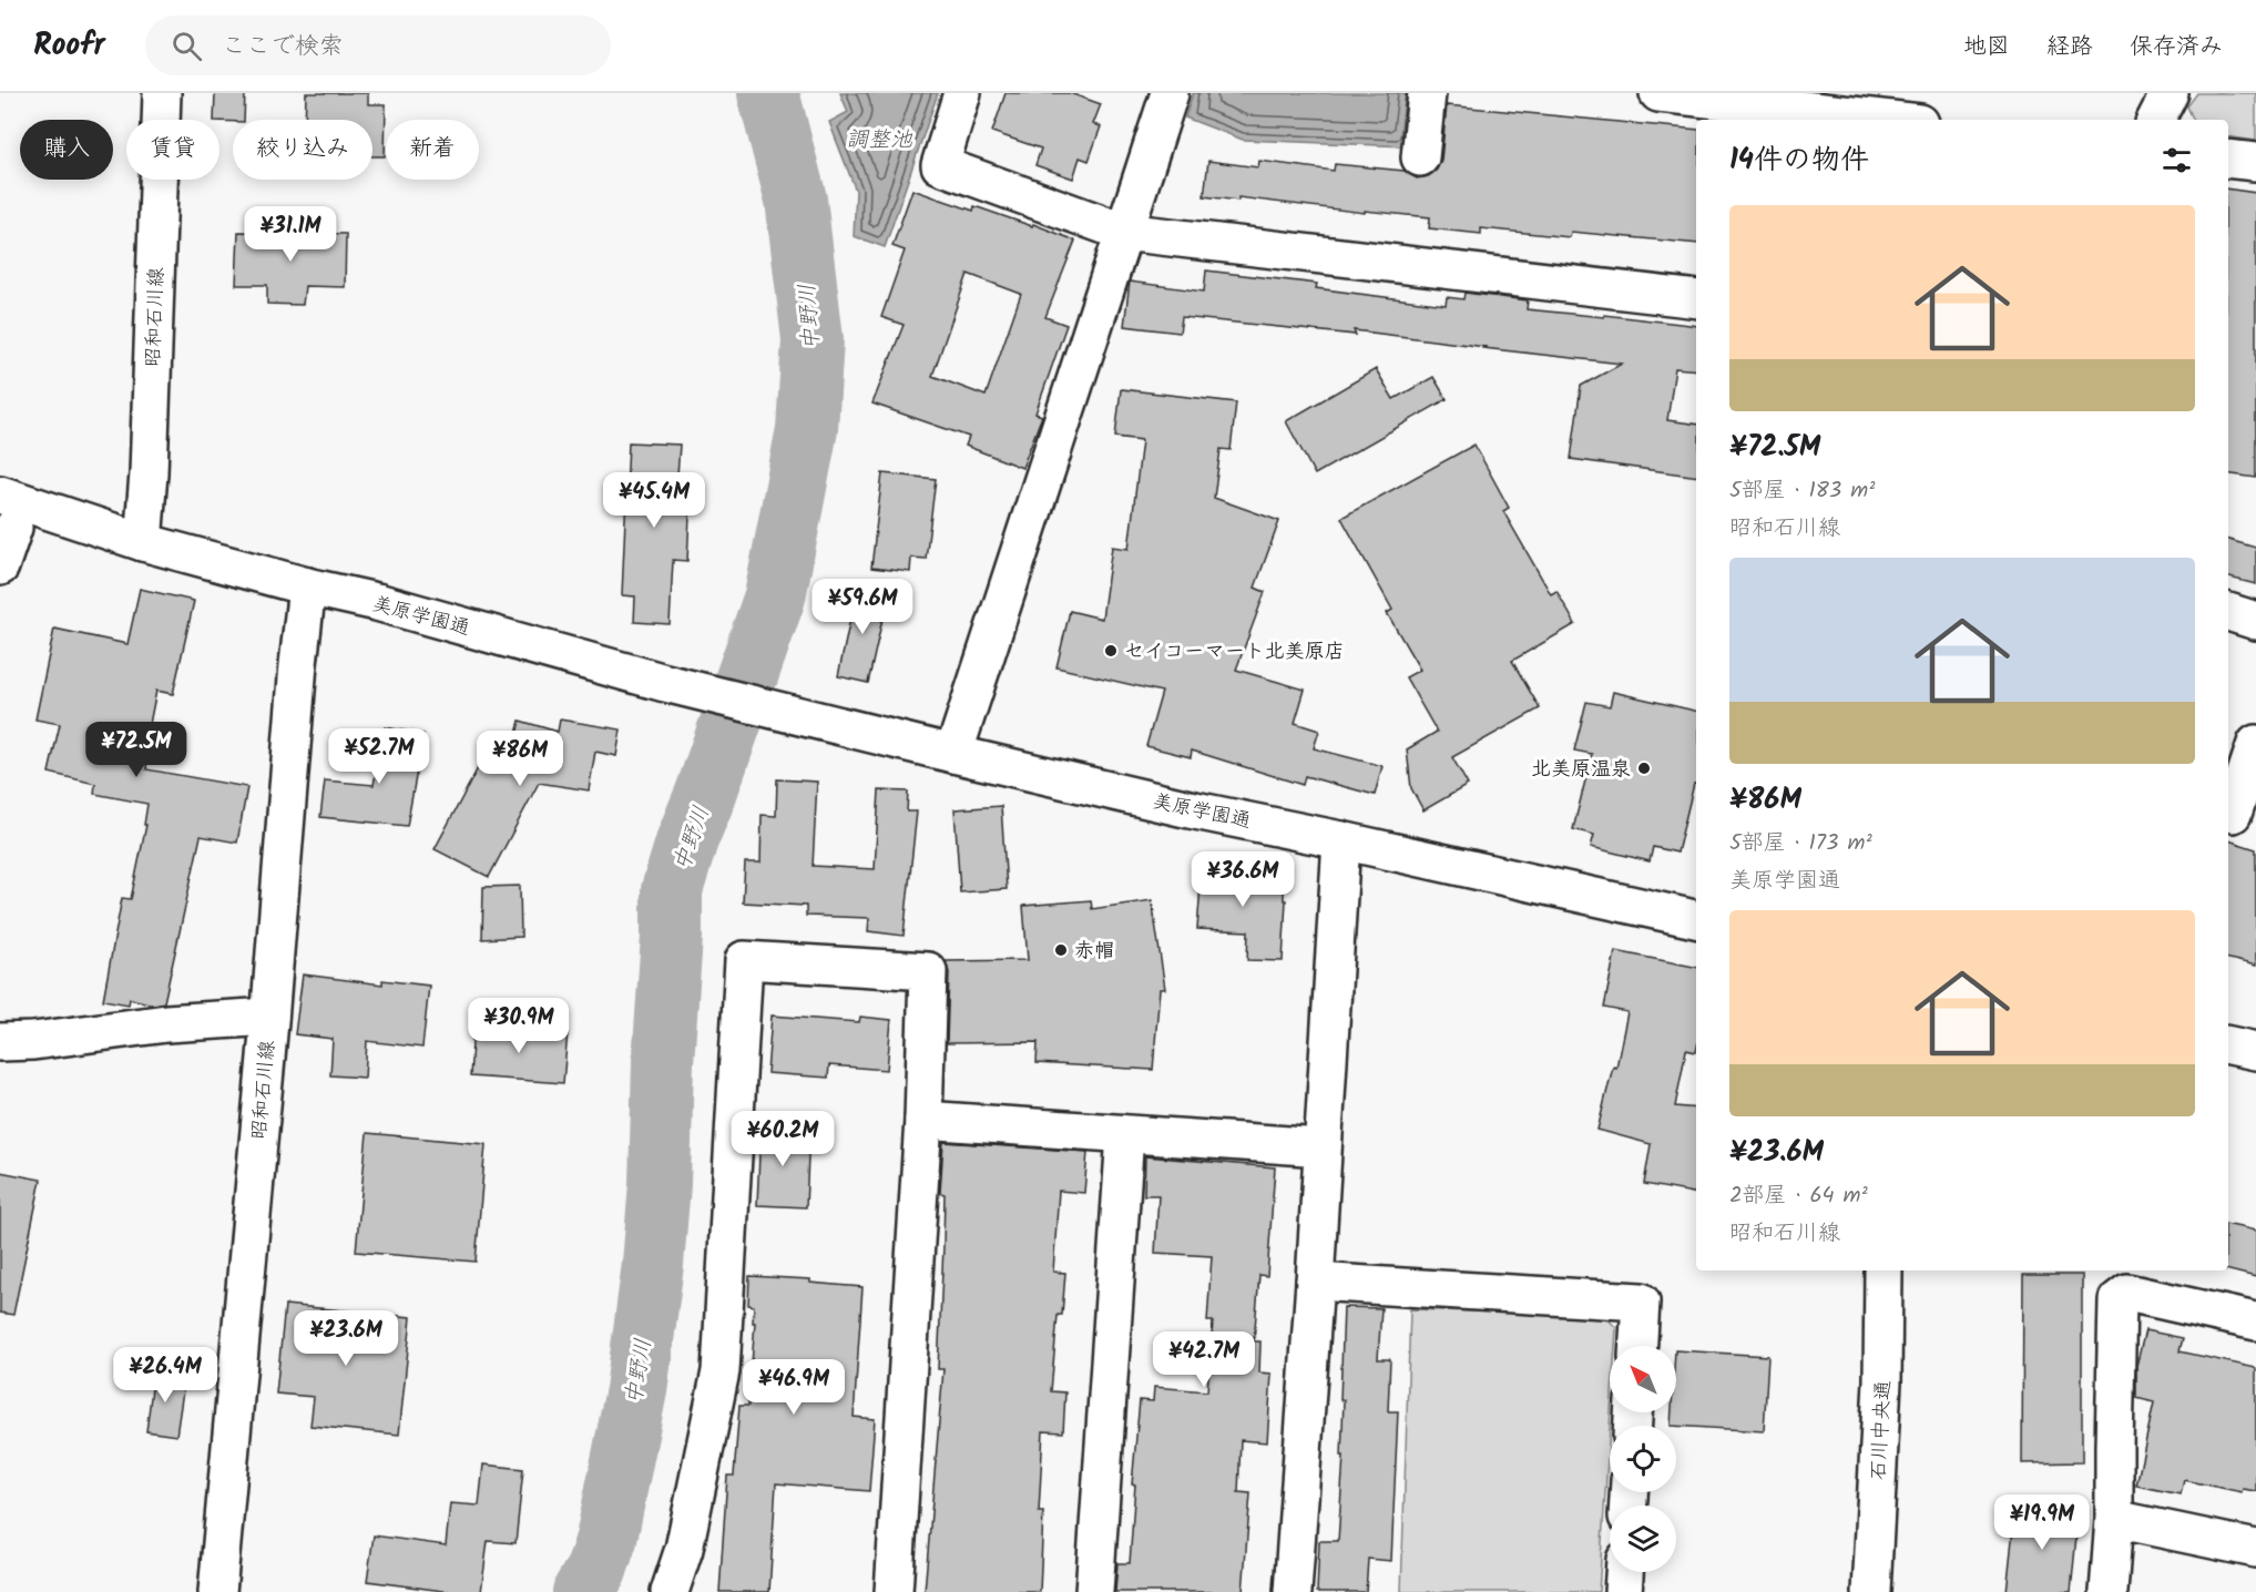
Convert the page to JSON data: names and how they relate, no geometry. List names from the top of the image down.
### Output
{
  "streets": {
    "street": ["昭和石川線", "美原学園通", "石川中央通"]
  },
  "crossings": [
    ["昭和石川線", "美原学園通"]
  ],
  "water": ["調整池", "中野川"],
  "places": ["セイコーマート北美原店", "北美原温泉", "赤帽"],
  "north": "top left",
  "page": {
    "header": "Roofr",
    "search": "ここで検索",
    "nav": ["地図", "経路", "保存済み"],
    "chip": [
      "購入",
      "賃貸",
      "絞り込み",
      "新着"
    ],
    "heading": "14件の物件",
    "list": [
      {
        "name": "¥72.5M",
        "note": "5部屋 · 183 m² · 昭和石川線"
      },
      {
        "name": "¥86M",
        "note": "5部屋 · 173 m² · 美原学園通"
      },
      {
        "name": "¥23.6M",
        "note": "2部屋 · 64 m² · 昭和石川線"
      }
    ],
    "price": [
      "¥31.1M",
      "¥45.4M",
      "¥59.6M",
      "¥72.5M",
      "¥52.7M",
      "¥86M",
      "¥36.6M",
      "¥30.9M",
      "¥60.2M",
      "¥23.6M",
      "¥42.7M",
      "¥26.4M",
      "¥46.9M",
      "¥19.9M"
    ]
  }
}
